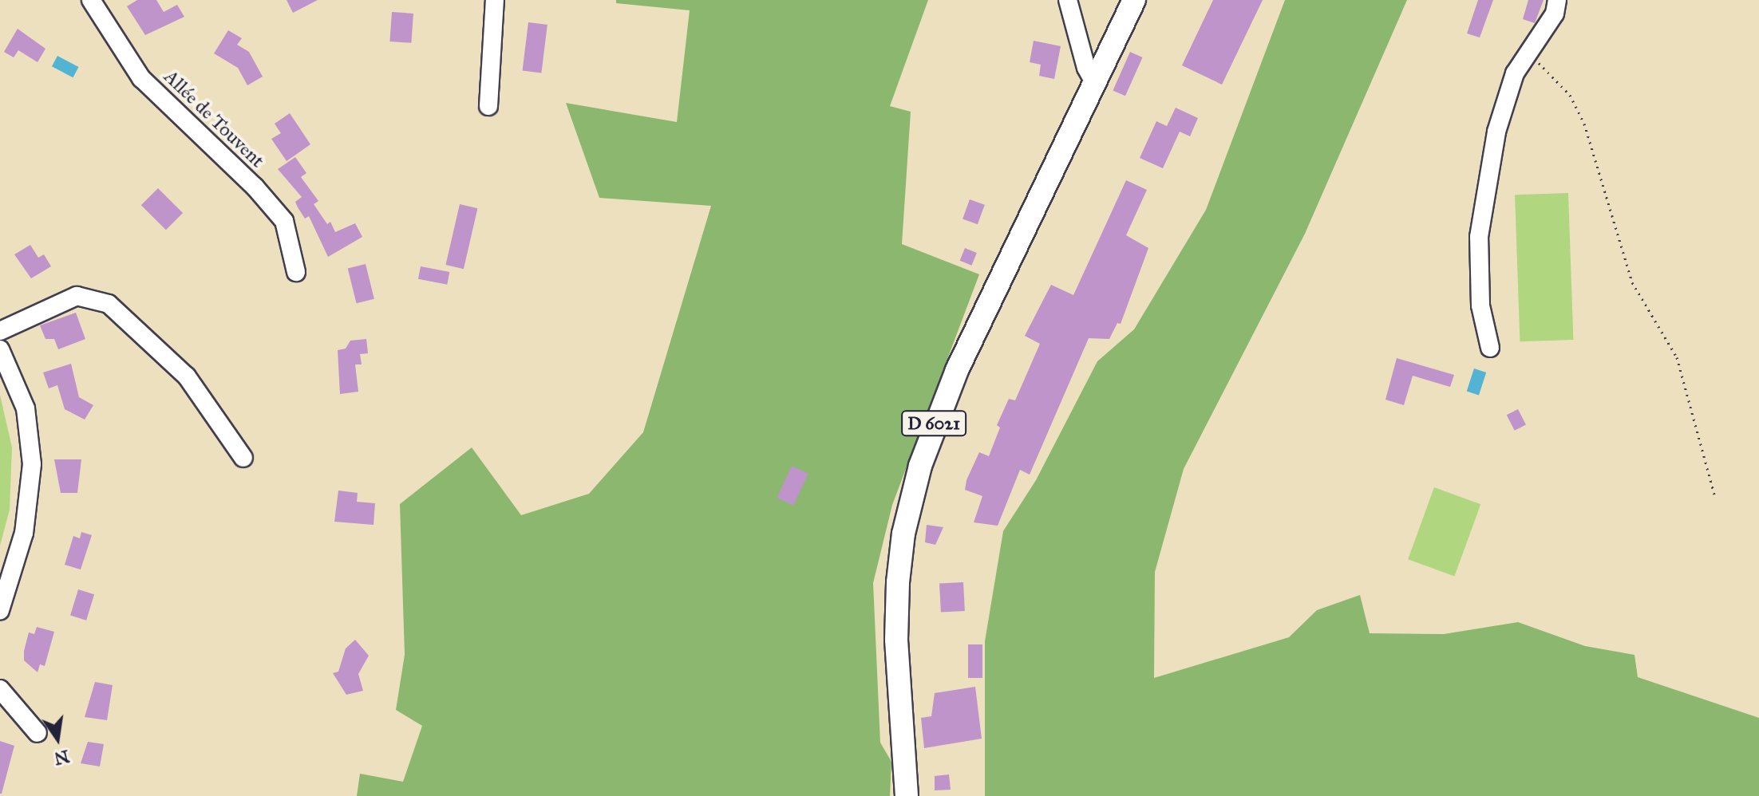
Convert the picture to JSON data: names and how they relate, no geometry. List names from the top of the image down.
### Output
{
  "streets": {
    "main road": ["D 6021"],
    "street": ["Allée de Touvent"]
  },
  "north": "bottom"
}
